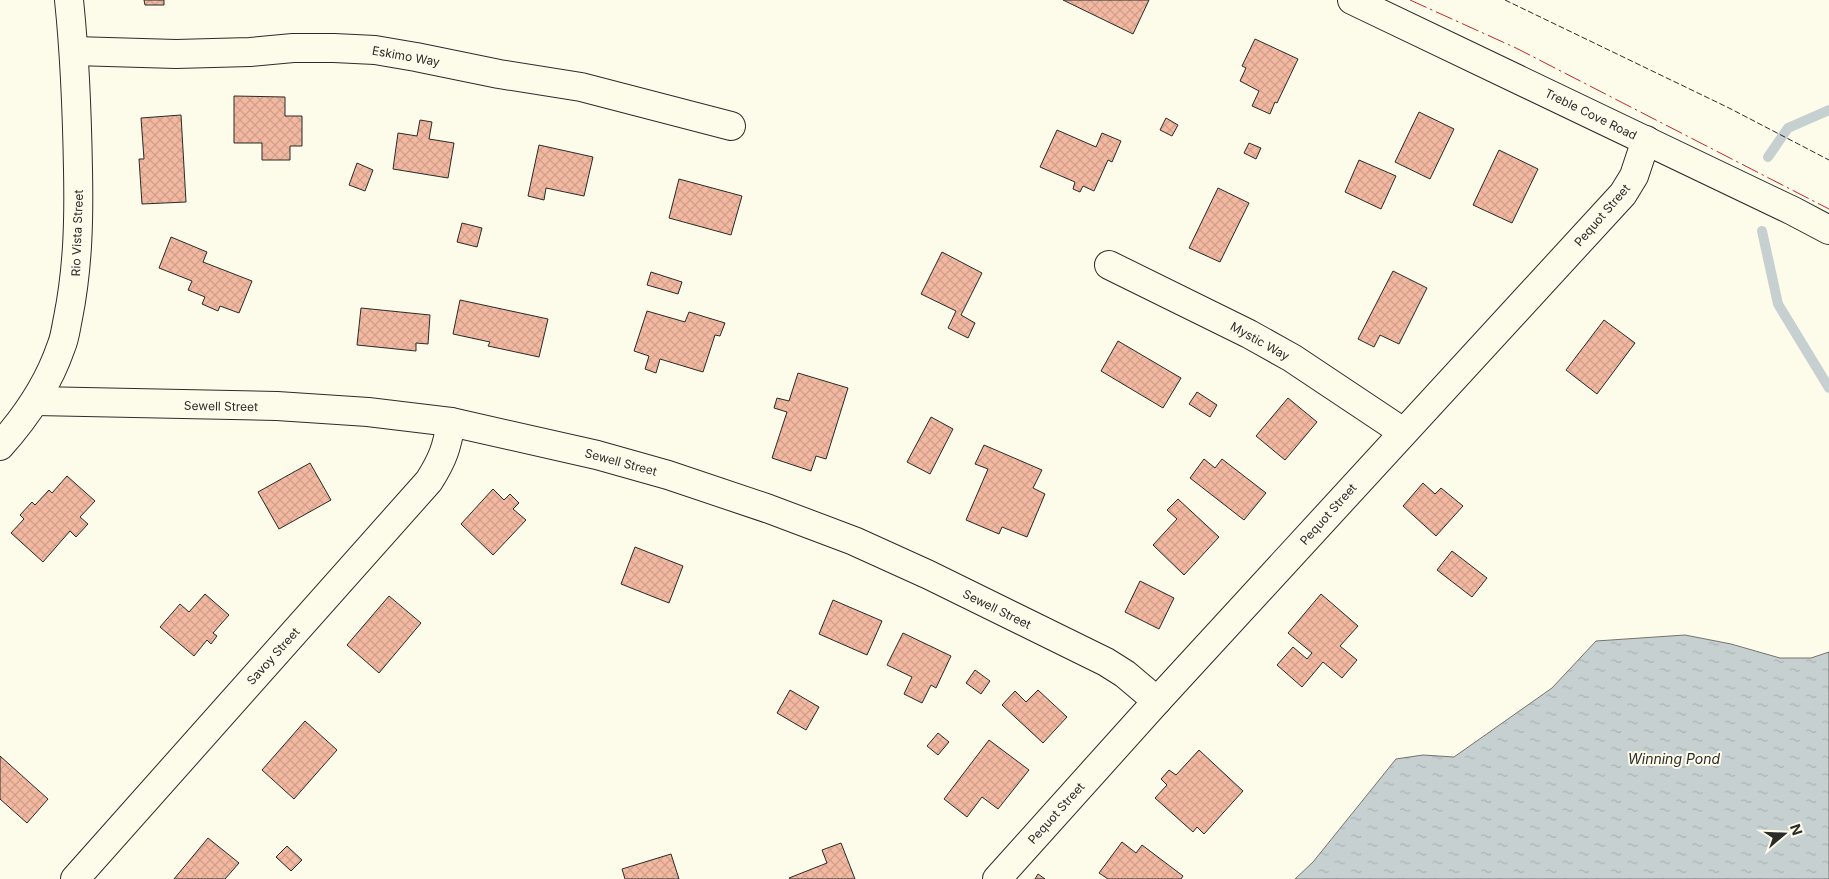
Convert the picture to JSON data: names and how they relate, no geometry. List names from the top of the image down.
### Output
{
  "streets": {
    "street": [
      "Eskimo Way",
      "Treble Cove Road",
      "Pequot Street",
      "Rio Vista Street",
      "Mystic Way",
      "Sewell Street",
      "Savoy Street"
    ]
  },
  "crossings": [
    ["Eskimo Way", "Rio Vista Street"],
    ["Treble Cove Road", "Pequot Street"],
    ["Pequot Street", "Mystic Way"],
    ["Pequot Street", "Sewell Street"],
    ["Rio Vista Street", "Sewell Street"],
    ["Sewell Street", "Savoy Street"]
  ],
  "water": ["Winning Pond"],
  "north": "right"
}
